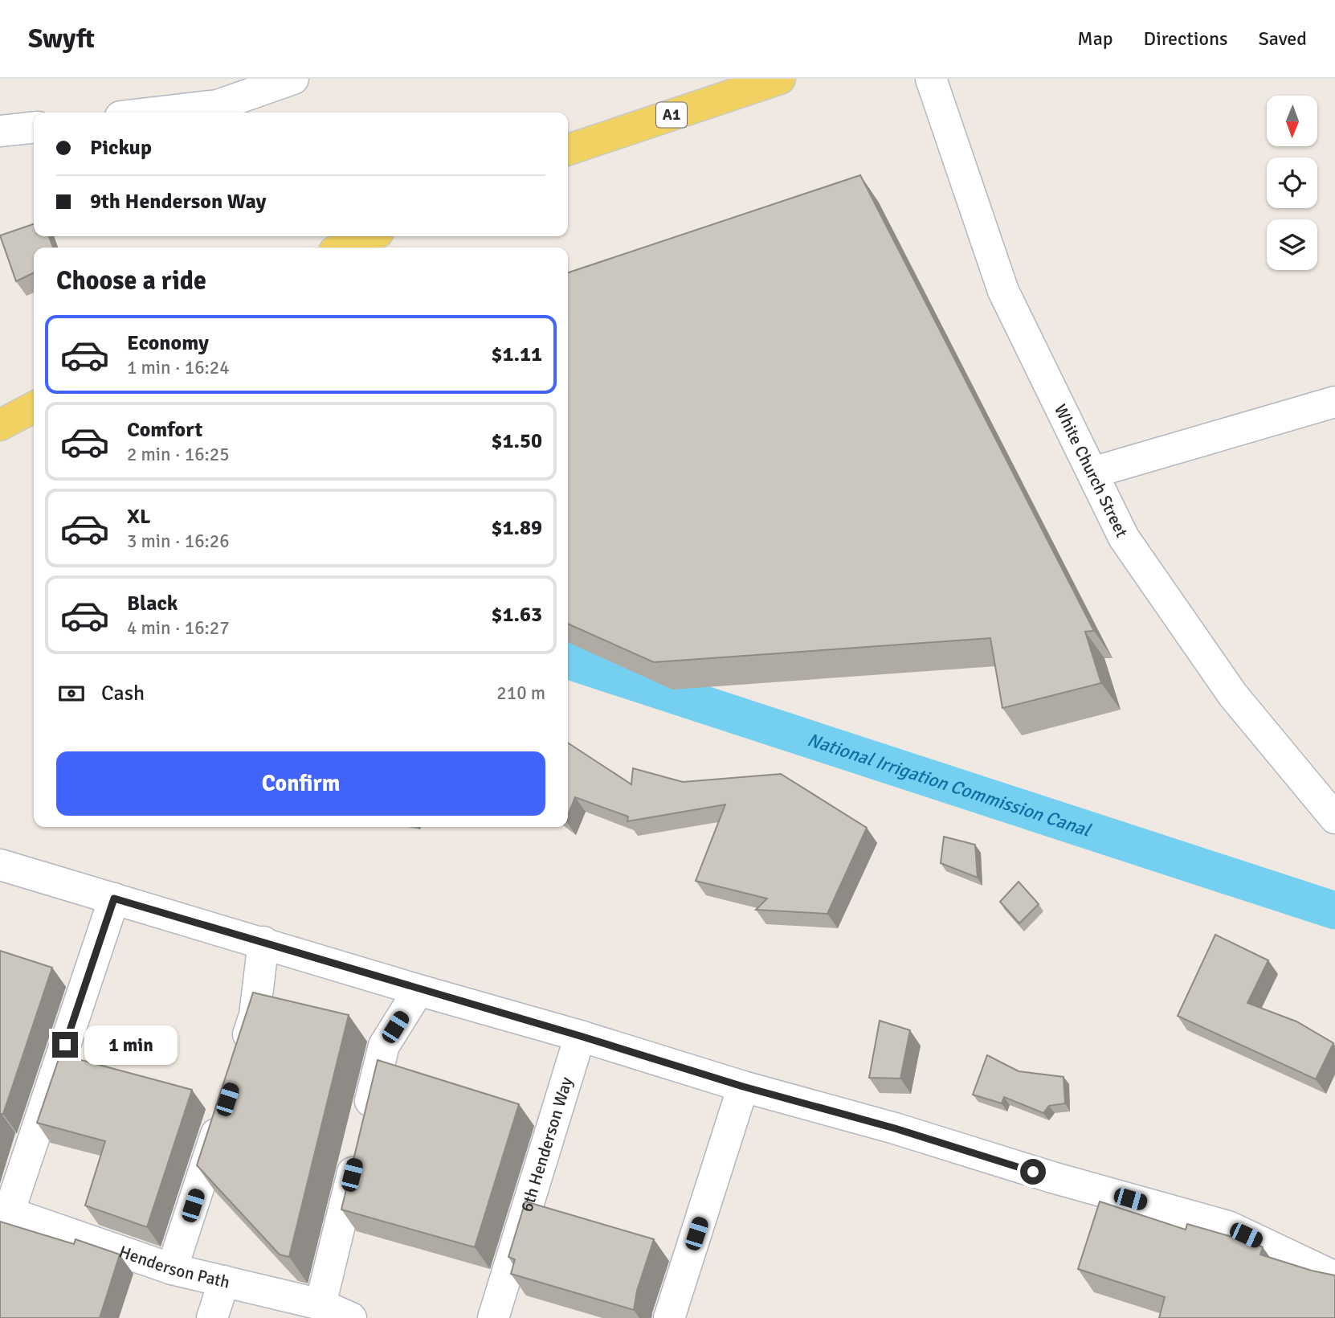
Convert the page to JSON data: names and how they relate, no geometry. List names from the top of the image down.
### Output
{
  "streets": {
    "main road": ["A1"],
    "street": ["White Church Street", "6th Henderson Way", "Henderson Path"]
  },
  "water": ["National Irrigation Commission Canal"],
  "north": "bottom",
  "page": {
    "header": "Swyft",
    "nav": ["Map", "Directions", "Saved"],
    "banner": ["Pickup", "9th Henderson Way"],
    "heading": "Choose a ride",
    "list": [
      {
        "name": "Economy",
        "note": "1 min · 16:24",
        "value": "$1.11"
      },
      {
        "name": "Comfort",
        "note": "2 min · 16:25",
        "value": "$1.50"
      },
      {
        "name": "XL",
        "note": "3 min · 16:26",
        "value": "$1.89"
      },
      {
        "name": "Black",
        "note": "4 min · 16:27",
        "value": "$1.63"
      }
    ],
    "pay": ["Cash", "210 m"],
    "buttons": "Confirm",
    "bubble": "1 min"
  }
}
